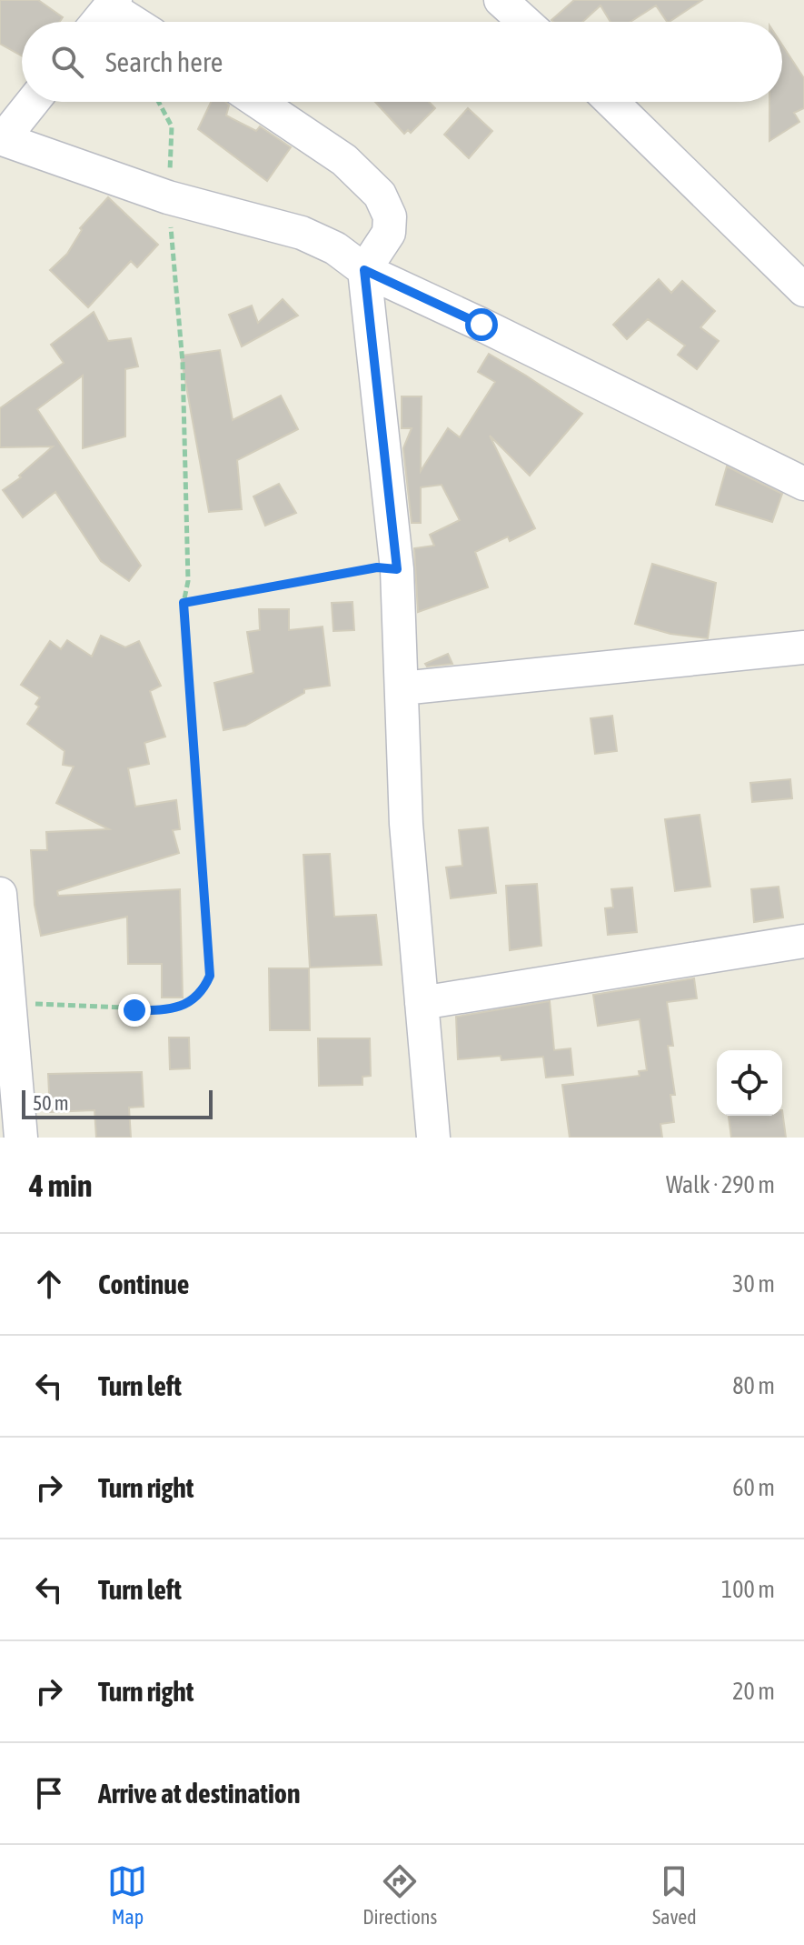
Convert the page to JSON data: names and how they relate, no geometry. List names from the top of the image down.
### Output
{
  "scale_bar": "50 m",
  "page": {
    "search": "Search here",
    "scale": "50 m",
    "heading": ["4 min", "Walk · 290 m"],
    "list": [
      ["Continue", "30 m"],
      ["Turn left", "80 m"],
      ["Turn right", "60 m"],
      ["Turn left", "100 m"],
      ["Turn right", "20 m"],
      "Arrive at destination"
    ],
    "nav": ["Map", "Directions", "Saved"]
  }
}
